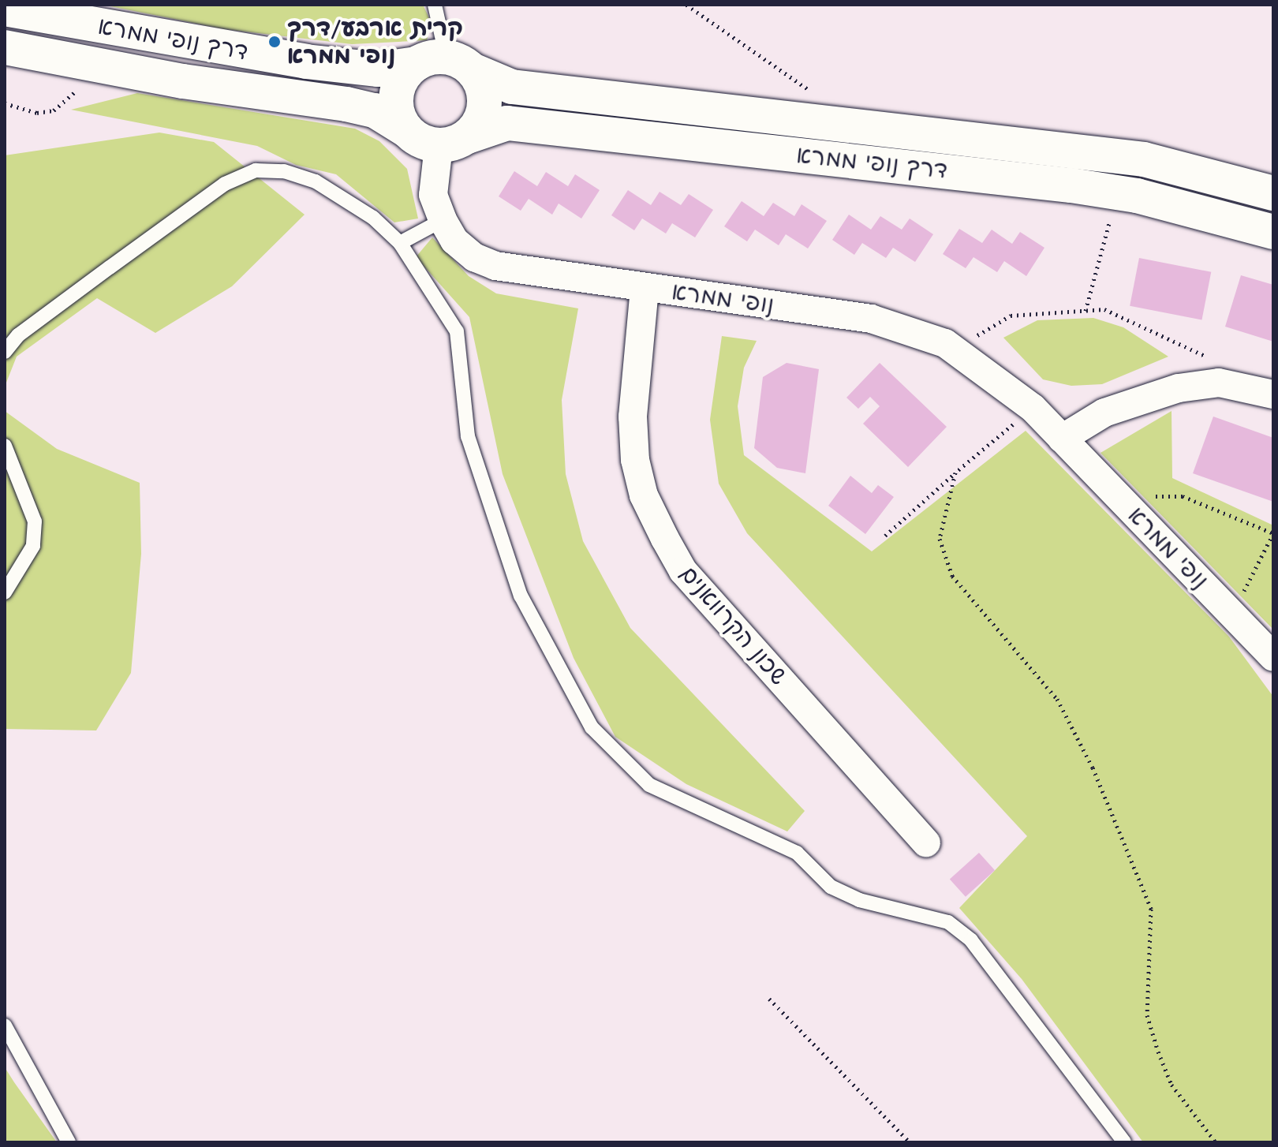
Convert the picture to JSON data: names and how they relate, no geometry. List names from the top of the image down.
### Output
{
  "streets": {
    "main road": ["דרך נופי ממרא"],
    "street": ["נופי ממרא", "שכונ הקרוואנים"]
  },
  "crossings": [
    ["דרך נופי ממרא", "נופי ממרא"],
    ["נופי ממרא", "שכונ הקרוואנים"]
  ],
  "places": ["קרית ארבע/דרך נופי ממרא"]
}
